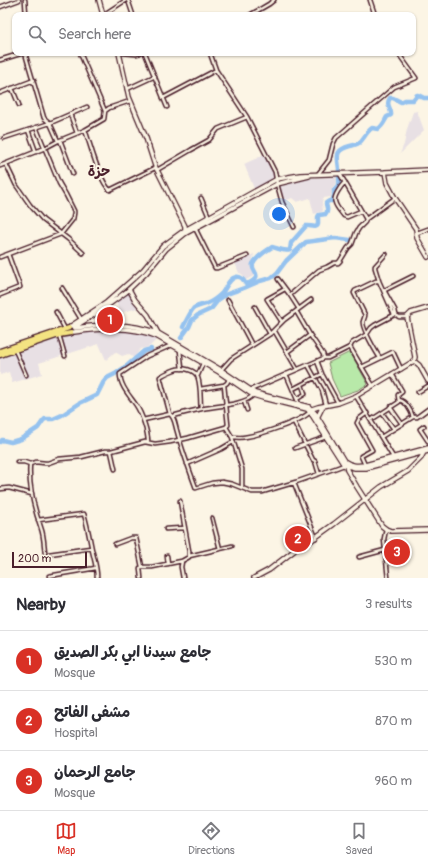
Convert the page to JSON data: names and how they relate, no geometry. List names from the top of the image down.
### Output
{
  "districts": ["حزة"],
  "scale_bar": "200 m",
  "page": {
    "search": "Search here",
    "pins": ["1", "2", "3"],
    "scale": "200 m",
    "heading": ["Nearby", "3 results"],
    "list": [
      {
        "mark": "1",
        "name": "جامع سيدنا ابي بكر الصديق",
        "note": "Mosque",
        "value": "530 m"
      },
      {
        "mark": "2",
        "name": "مشفى الفاتح",
        "note": "Hospital",
        "value": "870 m"
      },
      {
        "mark": "3",
        "name": "جامع الرحمان",
        "note": "Mosque",
        "value": "960 m"
      }
    ],
    "nav": ["Map", "Directions", "Saved"]
  }
}
